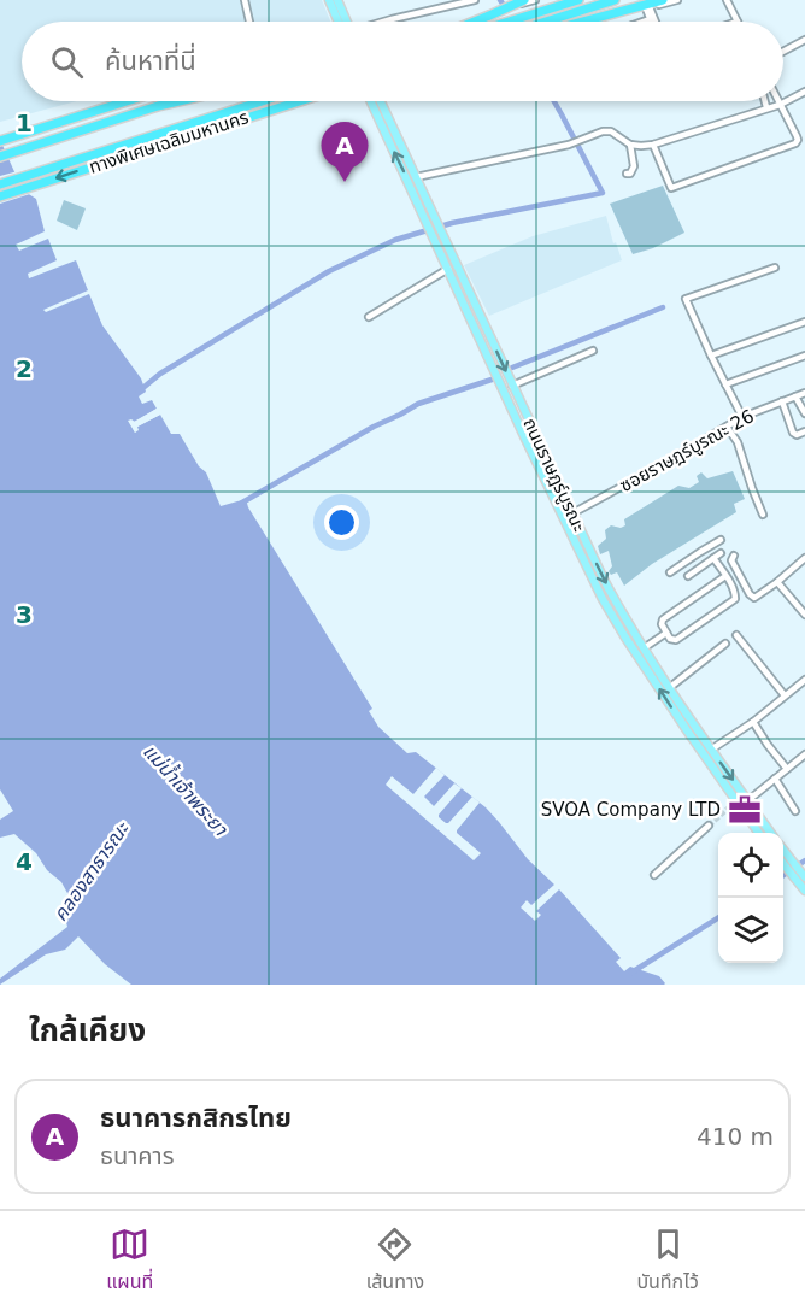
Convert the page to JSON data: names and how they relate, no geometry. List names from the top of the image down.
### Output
{
  "streets": {
    "highway": ["ทางพิเศษเฉลิมมหานคร"],
    "main road": ["ถนนราษฎร์บูรณะ"],
    "street": ["ซอยราษฎร์บูรณะ 26"]
  },
  "crossings": [
    ["ซอยราษฎร์บูรณะ 26", "ถนนราษฎร์บูรณะ"]
  ],
  "water": ["แม่น้ำเจ้าพระยา", "คลองสาธารณะ"],
  "places": {
    "office": ["SVOA Company LTD"]
  },
  "page": {
    "search": "ค้นหาที่นี่",
    "pins": "A",
    "heading": "ใกล้เคียง",
    "list": [
      {
        "mark": "A",
        "name": "ธนาคารกสิกรไทย",
        "note": "ธนาคาร",
        "value": "410 m"
      }
    ],
    "nav": ["แผนที่", "เส้นทาง", "บันทึกไว้"]
  },
  "grid": {
    "rows": [
      "1",
      "2",
      "3",
      "4"
    ]
  }
}
